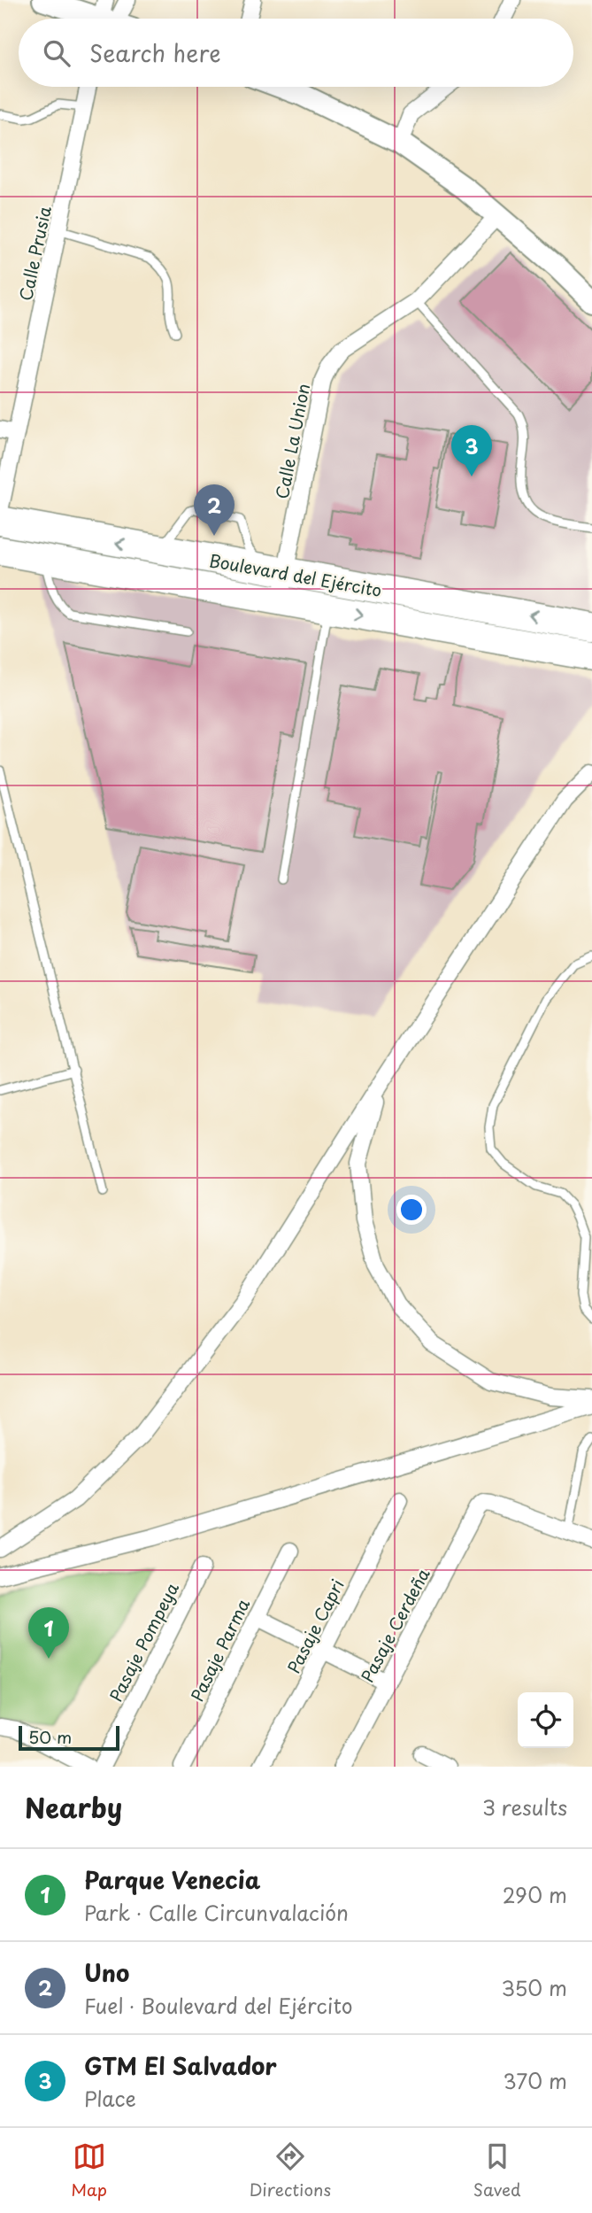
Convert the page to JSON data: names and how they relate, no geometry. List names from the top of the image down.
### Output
{
  "streets": {
    "highway": ["Boulevard del Ejército"],
    "street": [
      "Calle Prusia",
      "Calle La Union",
      "Pasaje Cerdeña",
      "Pasaje Capri",
      "Pasaje Pompeya",
      "Pasaje Parma"
    ]
  },
  "crossings": [
    ["Calle La Union", "Boulevard del Ejército"]
  ],
  "scale_bar": "50 m",
  "page": {
    "search": "Search here",
    "pins": ["3", "2", "1"],
    "scale": "50 m",
    "heading": ["Nearby", "3 results"],
    "list": [
      {
        "mark": "1",
        "name": "Parque Venecia",
        "note": "Park · Calle Circunvalación",
        "value": "290 m"
      },
      {
        "mark": "2",
        "name": "Uno",
        "note": "Fuel · Boulevard del Ejército",
        "value": "350 m"
      },
      {
        "mark": "3",
        "name": "GTM El Salvador",
        "note": "Place",
        "value": "370 m"
      }
    ],
    "nav": ["Map", "Directions", "Saved"]
  }
}
